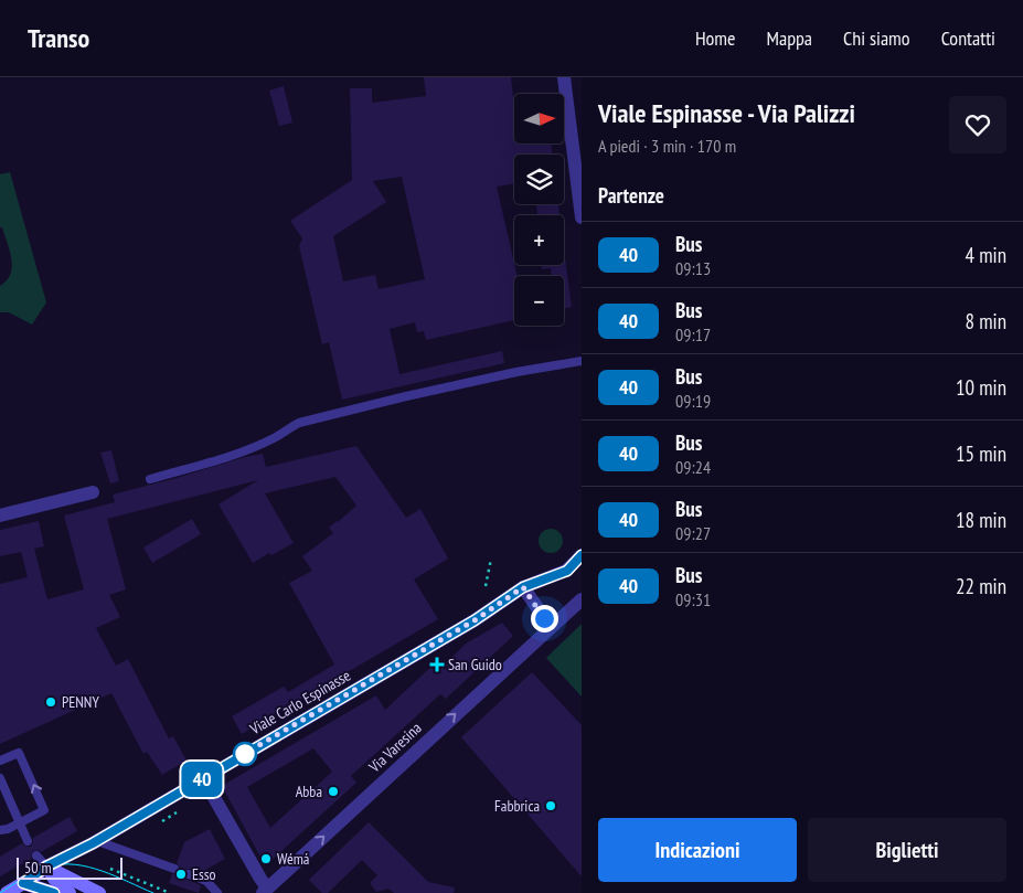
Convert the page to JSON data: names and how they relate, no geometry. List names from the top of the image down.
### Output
{
  "streets": {
    "street": ["Viale Carlo Espinasse", "Via Varesina"]
  },
  "one_way": ["Via Varesina"],
  "places": {
    "health": ["San Guido"],
    "other": [
      "PENNY",
      "Abba",
      "Fabbrica",
      "Wémá",
      "Esso"
    ]
  },
  "lines": ["bus line 40"],
  "scale_bar": "50 m",
  "north": "right",
  "page": {
    "header": "Transo",
    "nav": [
      "Home",
      "Mappa",
      "Chi siamo",
      "Contatti"
    ],
    "on_map": "40",
    "heading": [
      ["Viale Espinasse - Via Palizzi", "A piedi · 3 min · 170 m"],
      "Partenze"
    ],
    "map_buttons": ["+", "−"],
    "list": [
      {
        "mark": "40",
        "name": "Bus",
        "note": "09:13",
        "value": "4 min"
      },
      {
        "mark": "40",
        "name": "Bus",
        "note": "09:17",
        "value": "8 min"
      },
      {
        "mark": "40",
        "name": "Bus",
        "note": "09:19",
        "value": "10 min"
      },
      {
        "mark": "40",
        "name": "Bus",
        "note": "09:24",
        "value": "15 min"
      },
      {
        "mark": "40",
        "name": "Bus",
        "note": "09:27",
        "value": "18 min"
      },
      {
        "mark": "40",
        "name": "Bus",
        "note": "09:31",
        "value": "22 min"
      }
    ],
    "buttons": ["Indicazioni", "Biglietti"],
    "scale": "50 m"
  }
}
